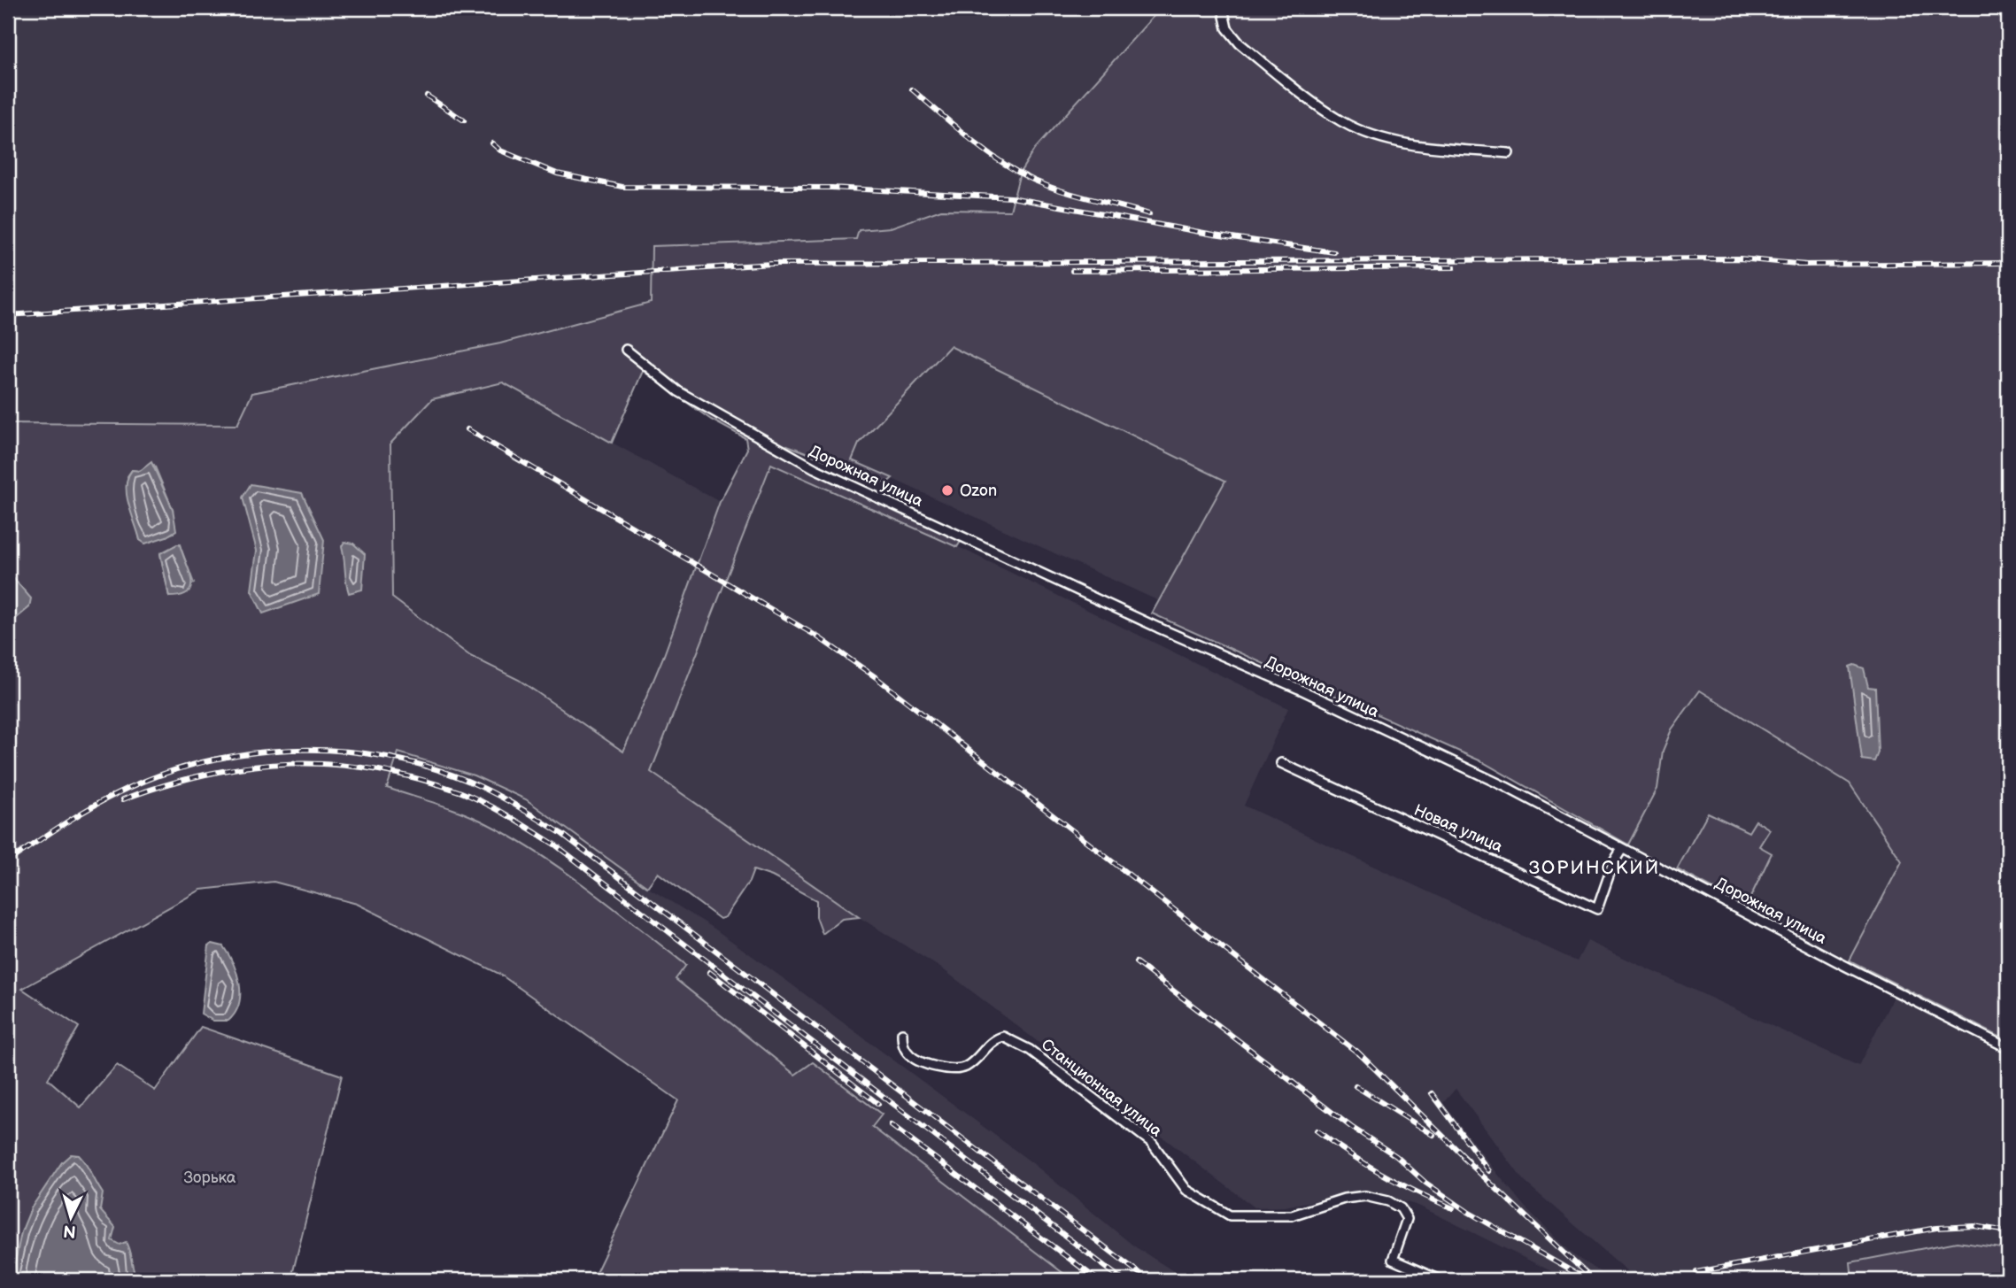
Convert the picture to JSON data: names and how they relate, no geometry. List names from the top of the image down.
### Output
{
  "streets": {
    "street": ["Дорожная улица", "Новая улица", "Станционная улица"]
  },
  "crossings": [
    ["Дорожная улица", "Новая улица"]
  ],
  "districts": ["ЗОРИНСКИЙ"],
  "parks": ["Зорька"],
  "places": ["Ozon"],
  "north": "bottom"
}
